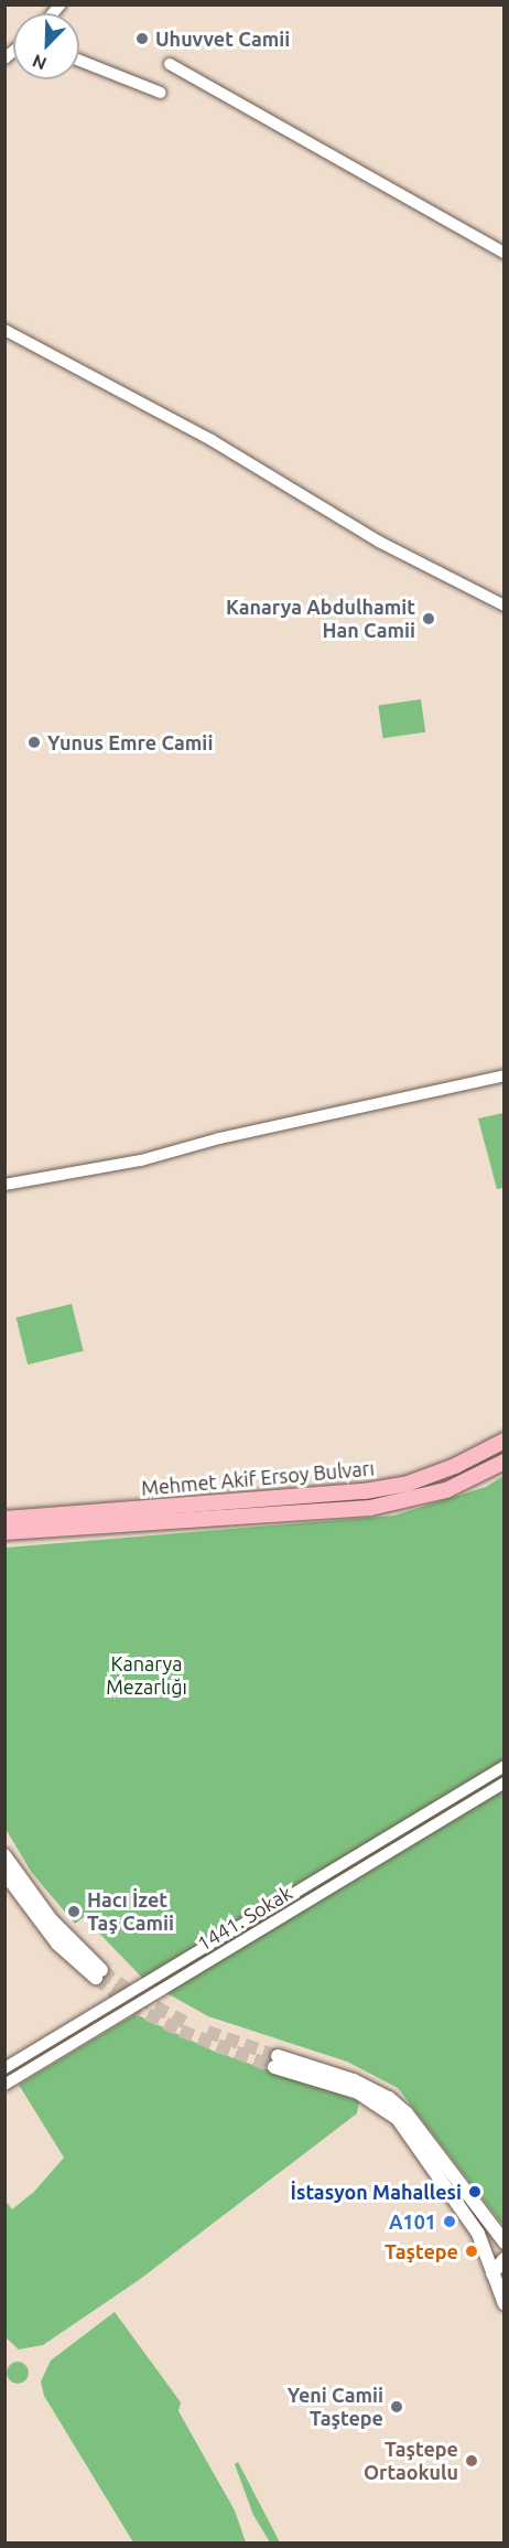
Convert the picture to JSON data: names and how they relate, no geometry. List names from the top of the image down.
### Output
{
  "streets": {
    "main road": ["Mehmet Akif Ersoy Bulvarı"],
    "street": ["1441. Sokak"]
  },
  "parks": ["Kanarya Mezarlığı"],
  "places": [
    "Uhuvvet Camii",
    "Kanarya Abdulhamit Han Camii",
    "Yunus Emre Camii",
    "Hacı İzet Taş Camii",
    "İstasyon Mahallesi",
    "A101",
    "Taştepe",
    "Yeni Camii Taştepe",
    "Taştepe Ortaokulu"
  ],
  "north": "bottom left"
}
